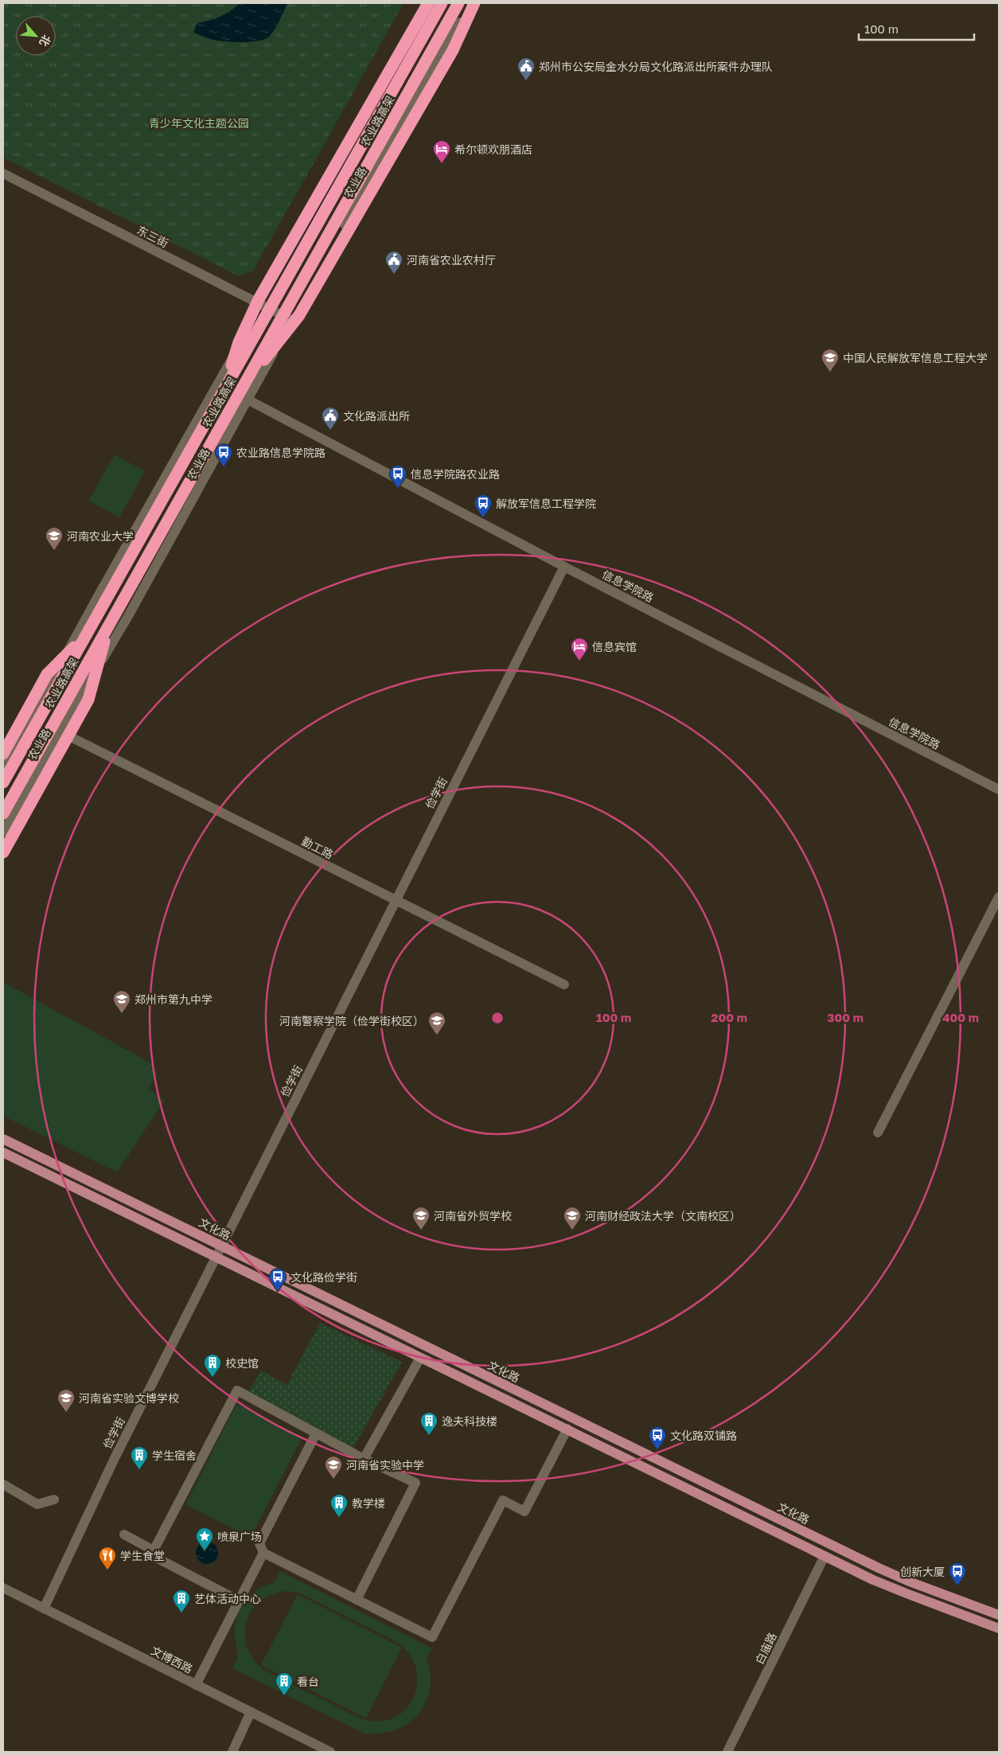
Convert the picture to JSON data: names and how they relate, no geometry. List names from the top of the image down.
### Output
{
  "streets": {
    "highway": ["农业路高架"],
    "main road": ["文化路"],
    "street": [
      "农业路",
      "东三街",
      "信息学院路",
      "俭学街",
      "勤工路",
      "白庙路",
      "文博西路"
    ]
  },
  "crossings": [
    ["农业路", "东三街"],
    ["农业路", "信息学院路"],
    ["农业路", "勤工路"],
    ["信息学院路", "俭学街"],
    ["俭学街", "勤工路"],
    ["俭学街", "文化路"],
    ["俭学街", "文博西路"]
  ],
  "parks": ["青少年文化主题公园"],
  "places": {
    "public building": ["郑州市公安局金水分局文化路派出所案件办理队", "河南省农业农村厅", "文化路派出所"],
    "hotel": ["希尔顿欢朋酒店", "信息宾馆"],
    "school or university": [
      "中国人民解放军信息工程大学",
      "河南农业大学",
      "郑州市第九中学",
      "河南警察学院（俭学街校区）",
      "河南省外贸学校",
      "河南财经政法大学（文南校区）",
      "河南省实验文博学校",
      "河南省实验中学"
    ],
    "bus stop": [
      "农业路信息学院路",
      "信息学院路农业路",
      "解放军信息工程学院",
      "文化路俭学街",
      "文化路双铺路",
      "创新大厦"
    ],
    "building": [
      "校史馆",
      "逸夫科技楼",
      "学生宿舍",
      "教学楼",
      "艺体活动中心",
      "看台"
    ],
    "place": ["喷泉广场"],
    "restaurant": ["学生食堂"]
  },
  "scale_bar": "100 m",
  "north": "bottom right",
  "rings": [
    "100 m",
    "200 m",
    "300 m",
    "400 m"
  ]
}
